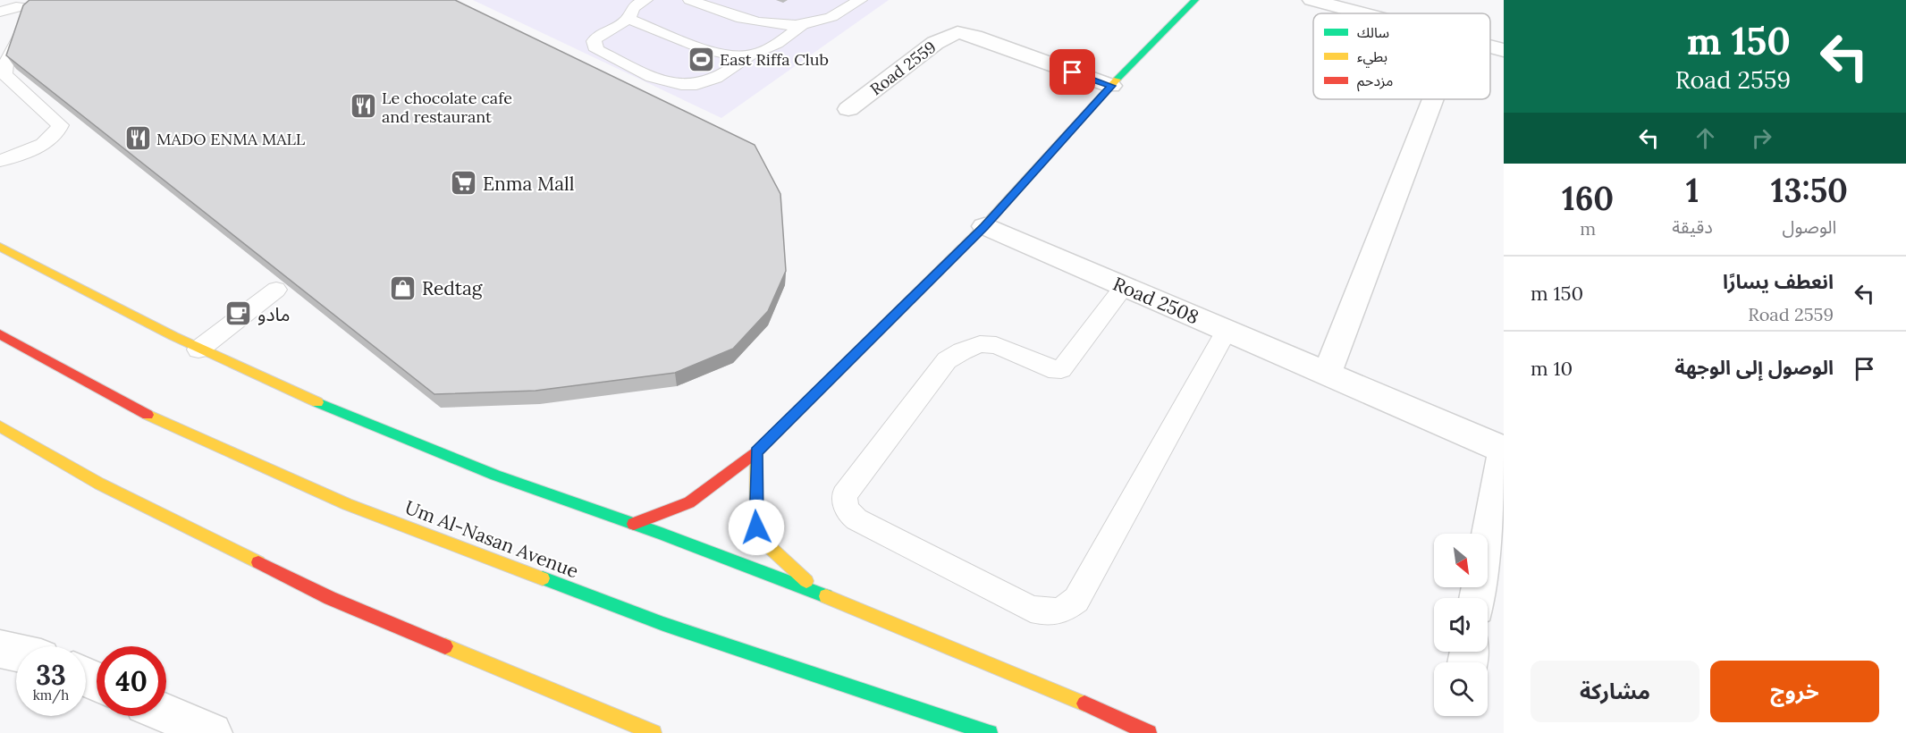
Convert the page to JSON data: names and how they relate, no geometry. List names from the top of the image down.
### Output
{
  "streets": {
    "street": ["Road 2559", "Road 2508", "Um Al-Nasan Avenue"]
  },
  "places": {
    "sports": ["East Riffa Club"],
    "restaurant": ["Le chocolate cafe and restaurant", "MADO ENMA MALL"],
    "supermarket": ["Enma Mall"],
    "shop": ["Redtag"],
    "cafe": ["مادو"]
  },
  "legend": ["سالك", "بطيء", "مزدحم"],
  "north": "bottom right",
  "page": {
    "turn": ["150 m", "Road 2559"],
    "eta": [
      "13:50",
      "الوصول",
      "1",
      "دقيقة",
      "160",
      "m"
    ],
    "list": [
      {
        "name": "انعطف يسارًا",
        "note": "Road 2559",
        "value": "150 m"
      },
      {
        "name": "الوصول إلى الوجهة",
        "value": "10 m"
      }
    ],
    "speed": "33 km/h",
    "limit": "40",
    "buttons": ["خروج", "مشاركة"]
  }
}
